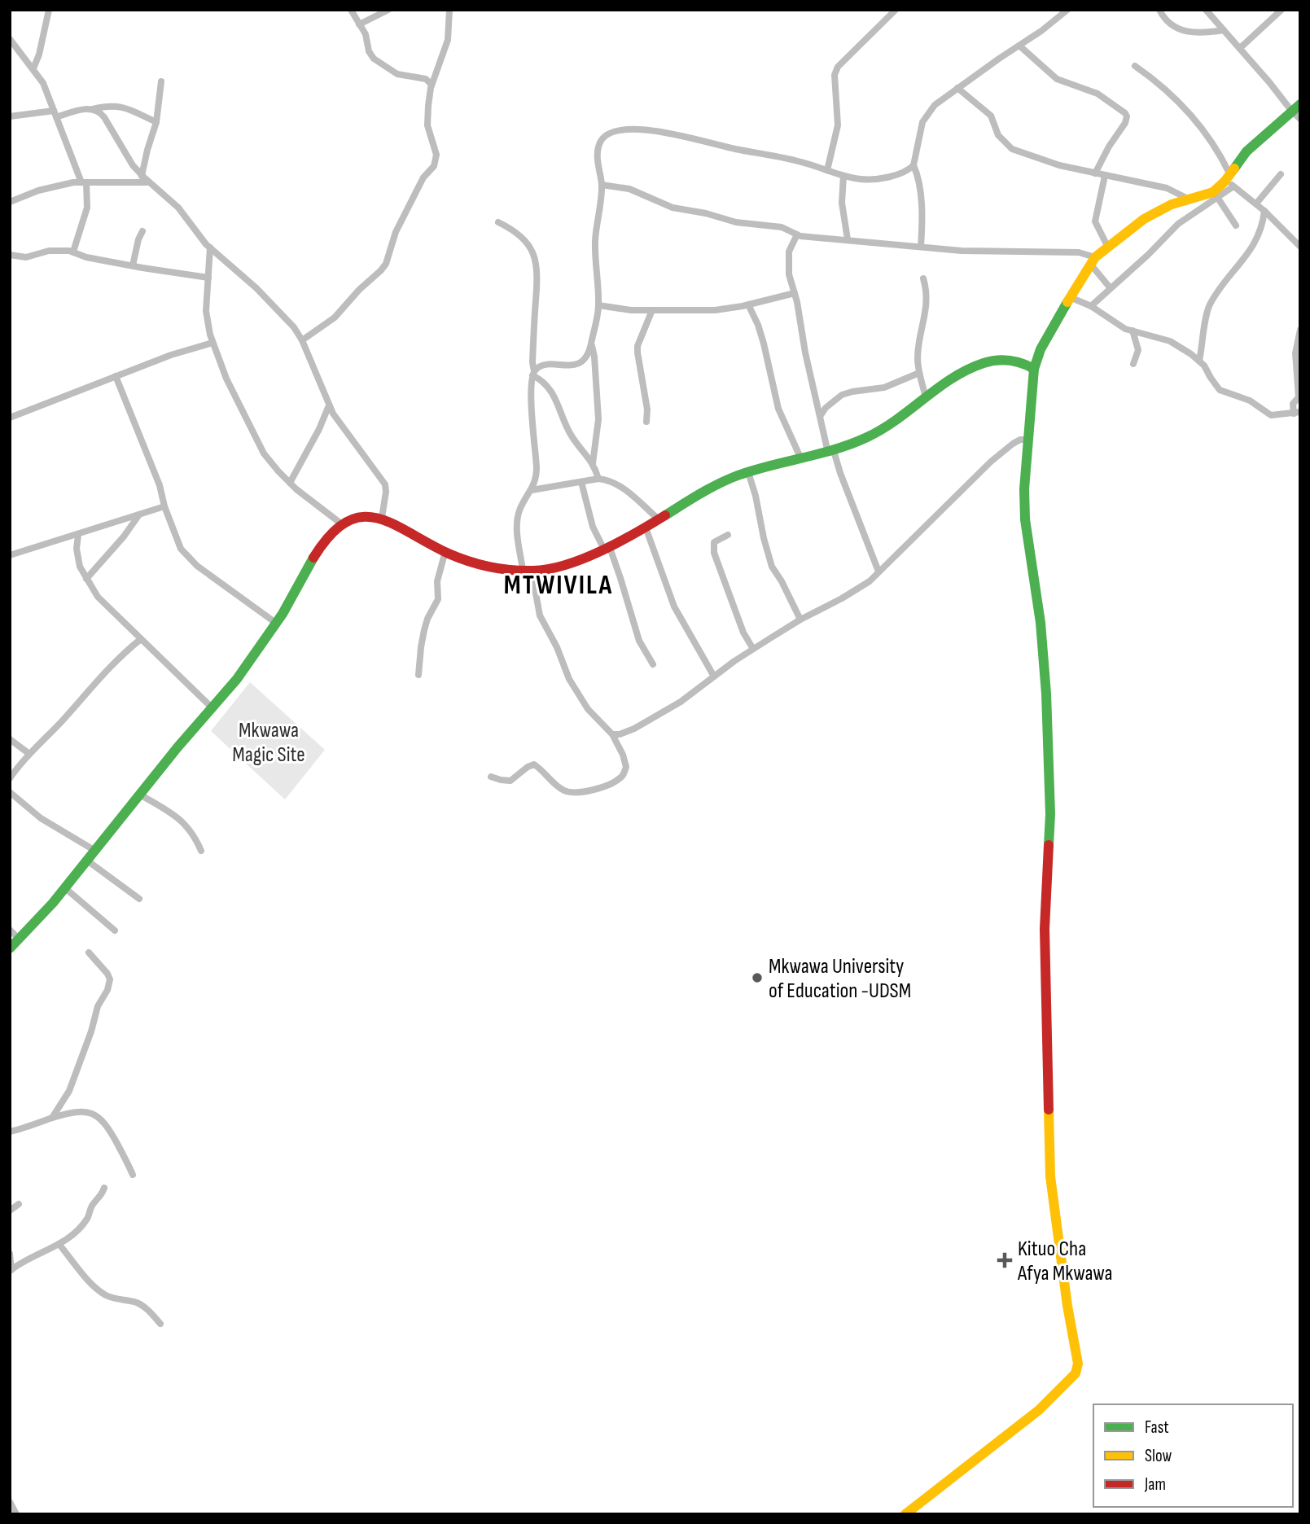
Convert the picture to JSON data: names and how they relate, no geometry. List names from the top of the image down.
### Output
{
  "districts": ["MTWIVILA"],
  "parks": ["Mkwawa Magic Site"],
  "places": {
    "other": ["Mkwawa University of Education -UDSM"],
    "health": ["Kituo Cha Afya Mkwawa"]
  },
  "legend": ["Fast", "Slow", "Jam"]
}
